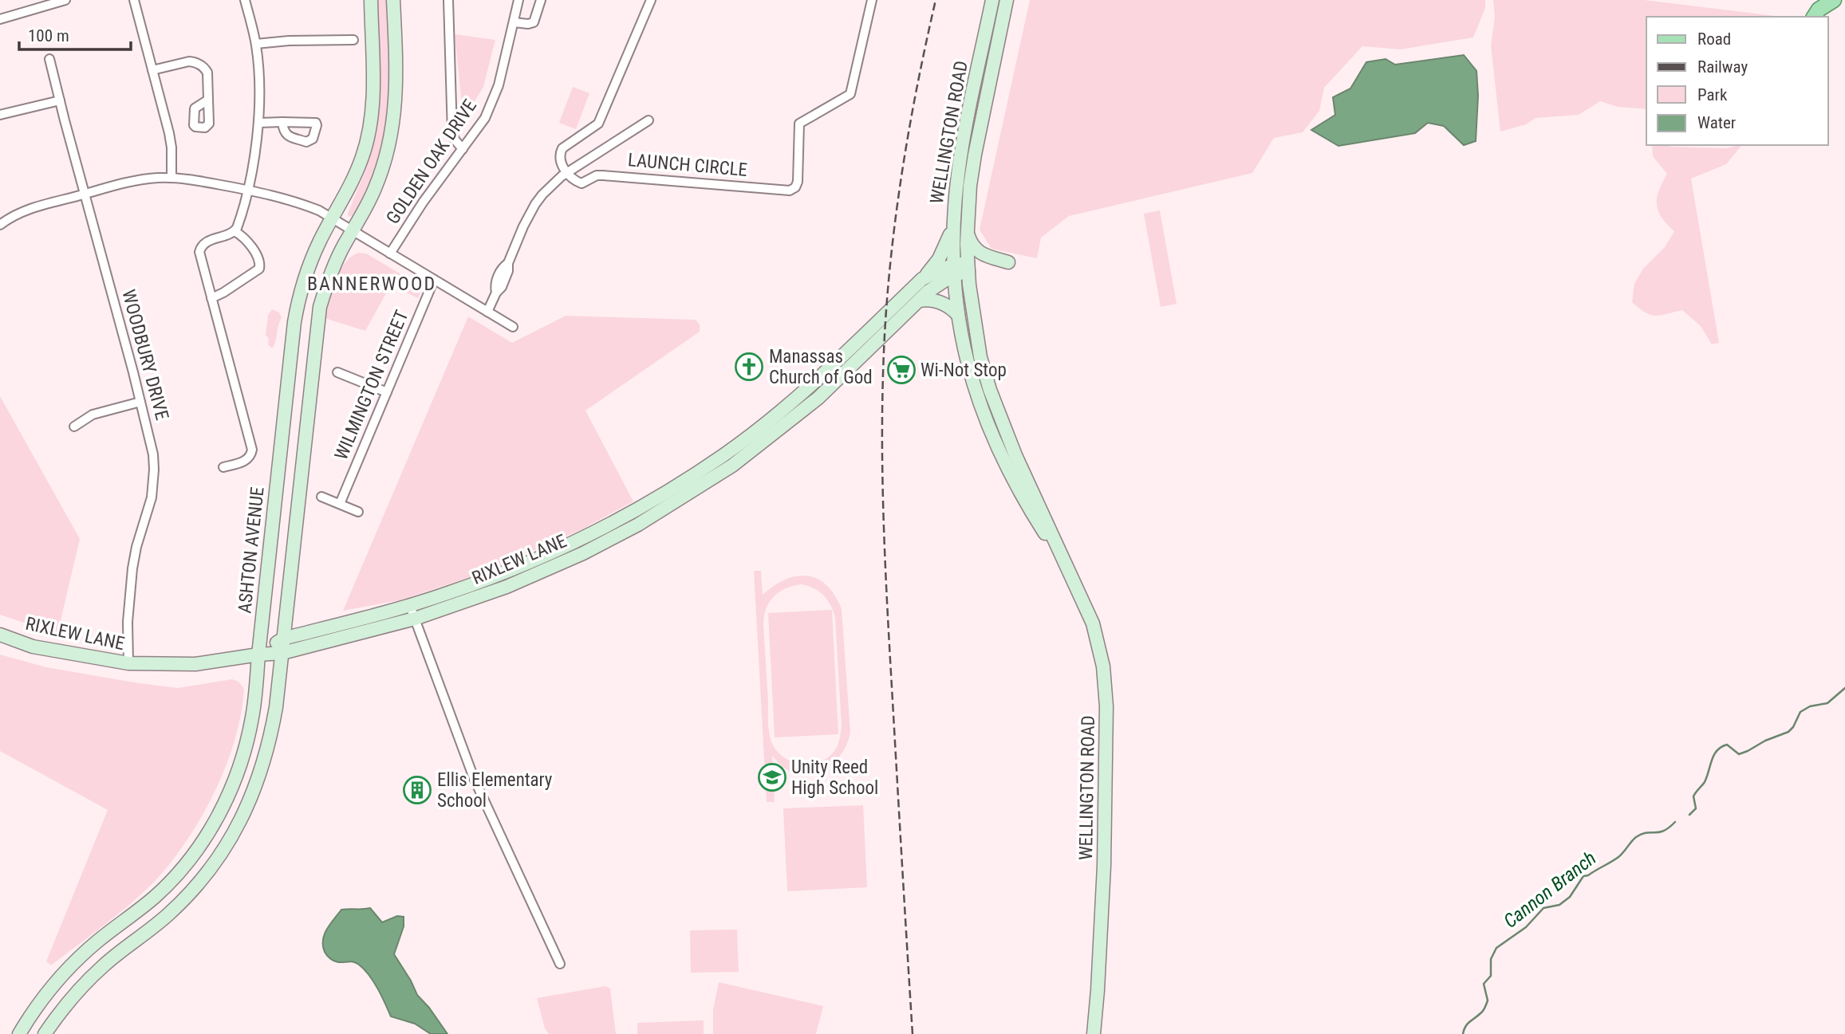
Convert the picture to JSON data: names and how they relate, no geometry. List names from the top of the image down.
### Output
{
  "streets": {
    "main road": ["WELLINGTON ROAD", "ASHTON AVENUE", "RIXLEW LANE"],
    "street": [
      "GOLDEN OAK DRIVE",
      "LAUNCH CIRCLE",
      "WOODBURY DRIVE",
      "WILMINGTON STREET"
    ]
  },
  "crossings": [
    ["WELLINGTON ROAD", "RIXLEW LANE"],
    ["WOODBURY DRIVE", "RIXLEW LANE"],
    ["ASHTON AVENUE", "RIXLEW LANE"]
  ],
  "districts": ["BANNERWOOD"],
  "water": ["Cannon Branch"],
  "places": {
    "church": ["Manassas Church of God"],
    "supermarket": ["Wi-Not Stop"],
    "school or university": ["Unity Reed High School"],
    "building": ["Ellis Elementary School"]
  },
  "legend": [
    "Road",
    "Railway",
    "Park",
    "Water"
  ],
  "scale_bar": "100 m"
}
